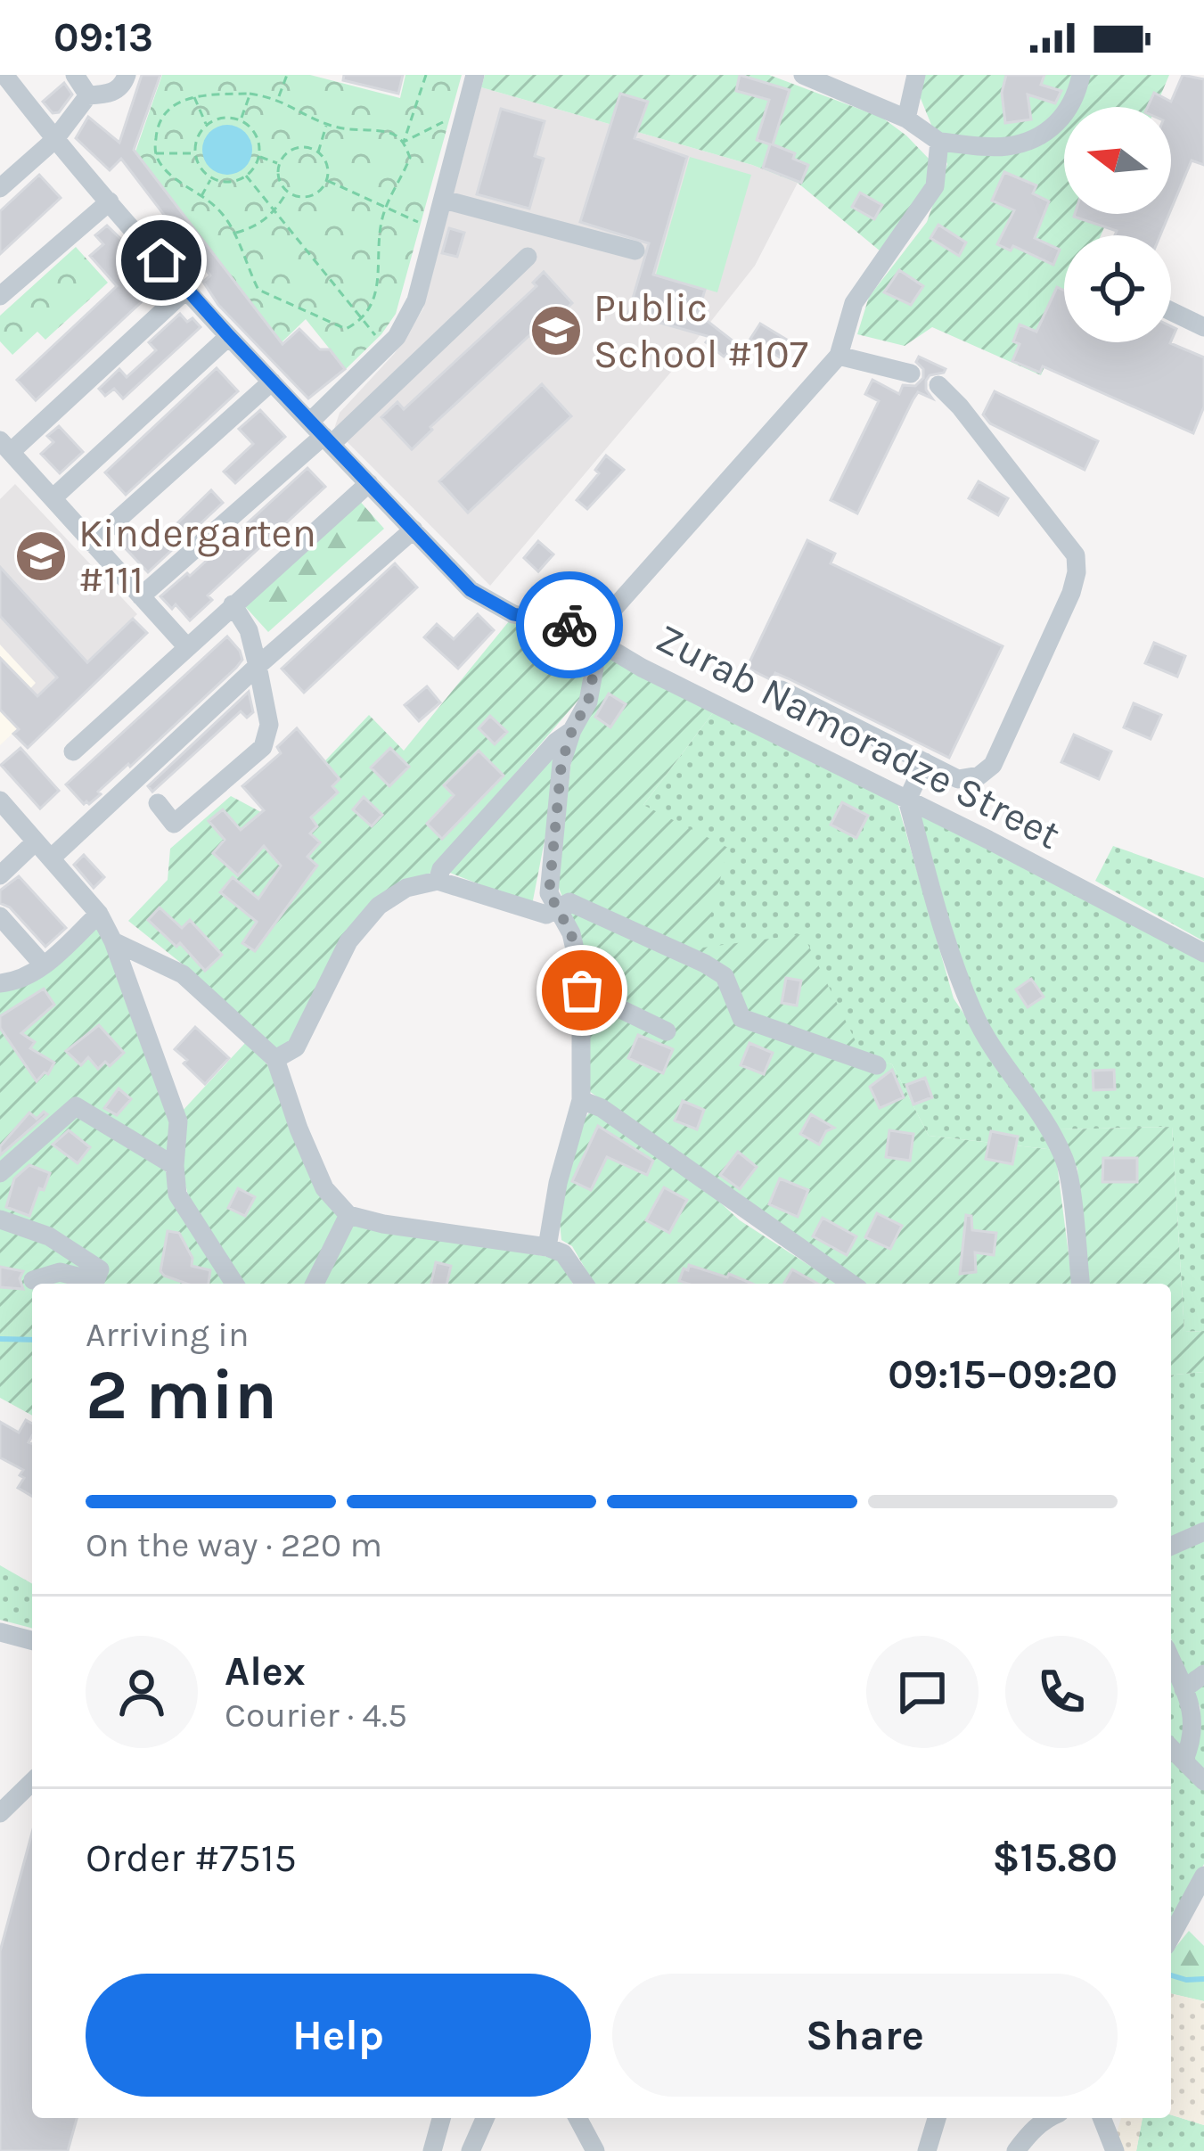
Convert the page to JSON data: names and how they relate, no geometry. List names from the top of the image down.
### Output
{
  "streets": {
    "street": ["Zurab Namoradze Street"]
  },
  "places": {
    "school or university": ["Public School #107", "Kindergarten #111"]
  },
  "north": "left",
  "page": {
    "status": "09:13",
    "heading": ["2 min", "Arriving in", "09:15–09:20"],
    "panel": [
      "Alex",
      "Courier · 4.5",
      "Order #7515",
      "$15.80"
    ],
    "bar": "On the way · 220 m",
    "buttons": ["Help", "Share"]
  }
}
